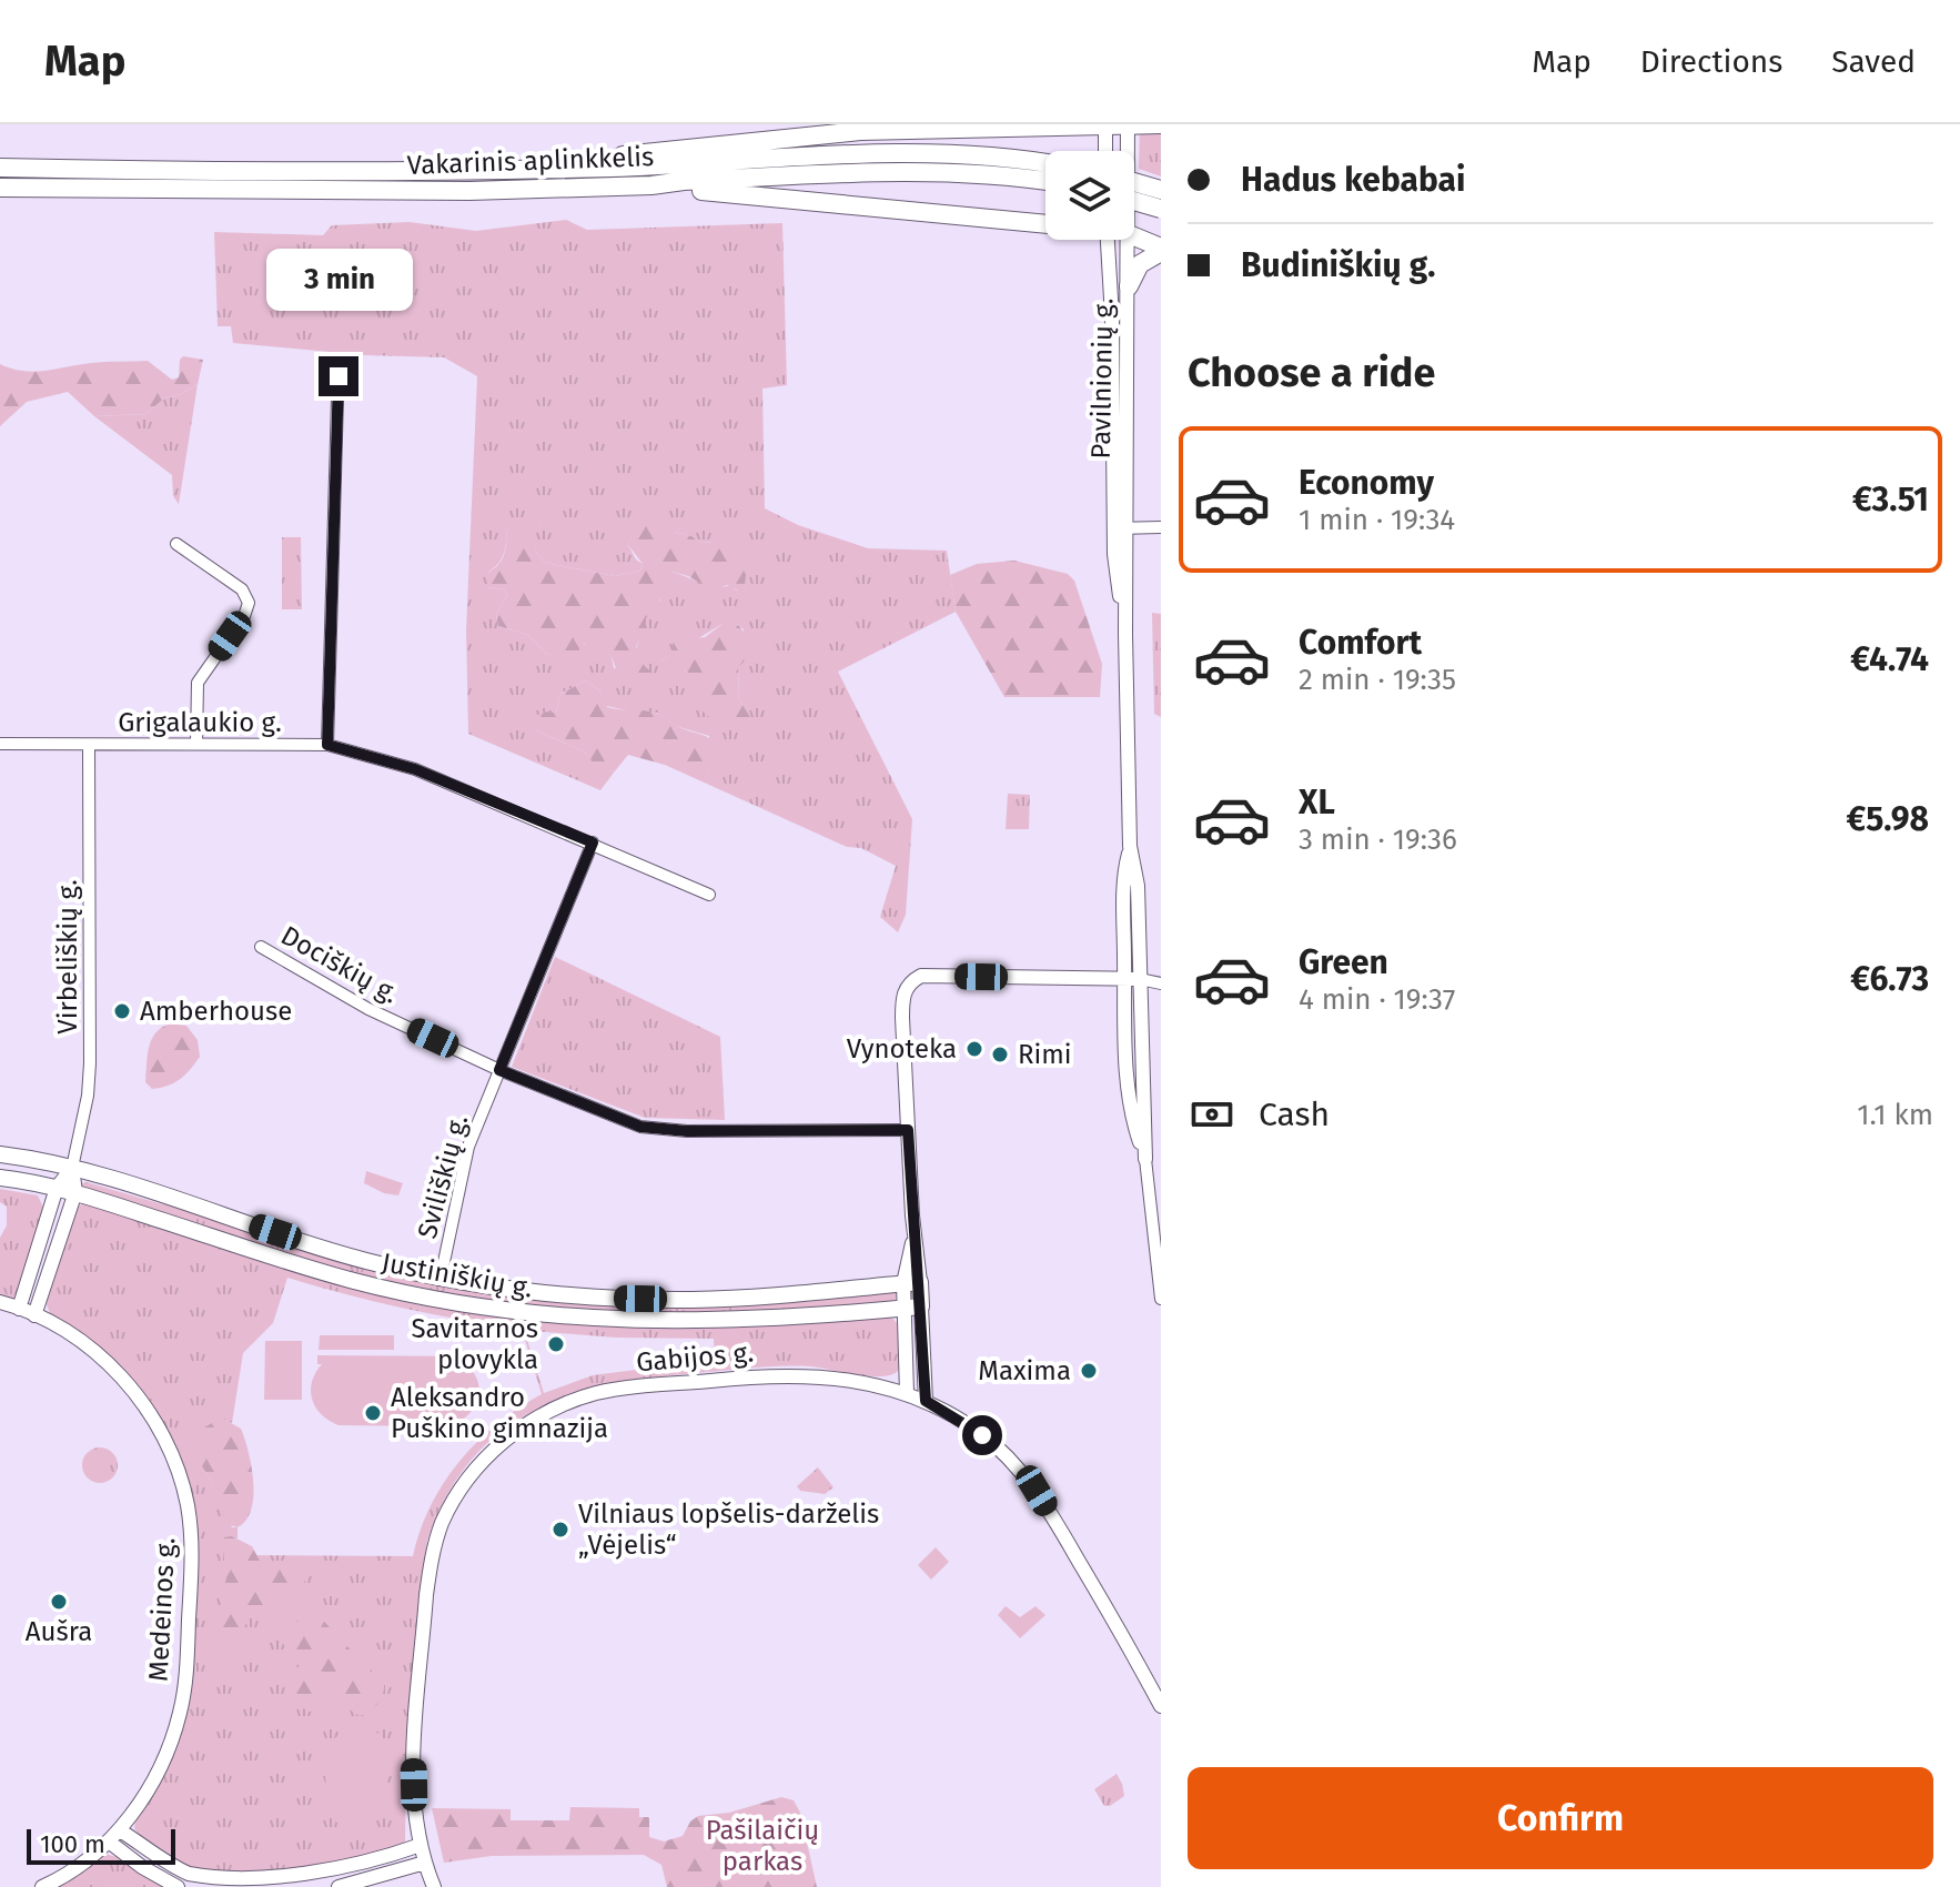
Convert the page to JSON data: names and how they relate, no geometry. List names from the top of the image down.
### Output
{
  "streets": {
    "highway": ["Vakarinis aplinkkelis"],
    "main road": ["Justiniškių g."],
    "street": [
      "Pavilnionių g.",
      "Grigalaukio g.",
      "Virbeliškių g.",
      "Dociškių g.",
      "Sviliškių g.",
      "Gabijos g.",
      "Medeinos g."
    ]
  },
  "crossings": [
    ["Grigalaukio g.", "Virbeliškių g."],
    ["Virbeliškių g.", "Justiniškių g."],
    ["Dociškių g.", "Sviliškių g."],
    ["Sviliškių g.", "Justiniškių g."]
  ],
  "parks": ["Pašilaičių parkas"],
  "places": [
    "Amberhouse",
    "Vynoteka",
    "Rimi",
    "Savitarnos plovykla",
    "Maxima",
    "Aleksandro Puškino gimnazija",
    "Vilniaus lopšelis-darželis „Vėjelis“",
    "Aušra"
  ],
  "scale_bar": "100 m",
  "page": {
    "header": "Map",
    "nav": ["Map", "Directions", "Saved"],
    "banner": ["Hadus kebabai", "Budiniškių g."],
    "bubble": "3 min",
    "heading": "Choose a ride",
    "list": [
      {
        "name": "Economy",
        "note": "1 min · 19:34",
        "value": "€3.51"
      },
      {
        "name": "Comfort",
        "note": "2 min · 19:35",
        "value": "€4.74"
      },
      {
        "name": "XL",
        "note": "3 min · 19:36",
        "value": "€5.98"
      },
      {
        "name": "Green",
        "note": "4 min · 19:37",
        "value": "€6.73"
      }
    ],
    "pay": ["Cash", "1.1 km"],
    "buttons": "Confirm",
    "scale": "100 m"
  }
}
